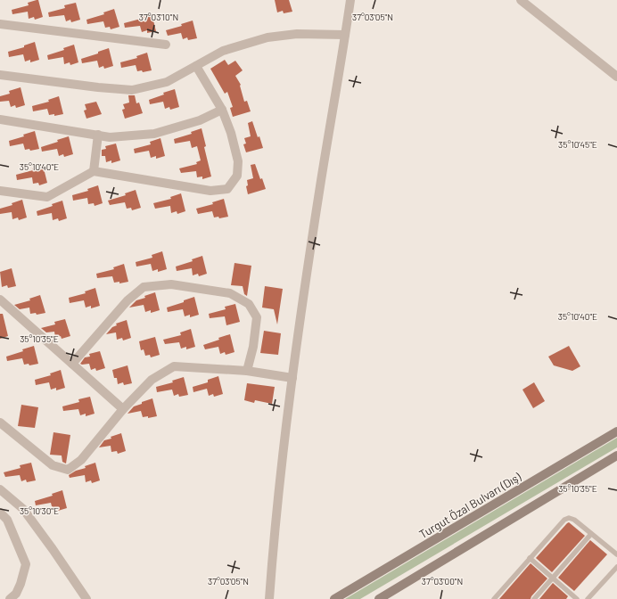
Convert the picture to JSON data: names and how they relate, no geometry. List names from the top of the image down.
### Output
{
  "streets": {
    "main road": ["Turgut Özal Bulvarı (Dış)"]
  },
  "coordinates": [
    "37°03'10\"N",
    "37°03'05\"N",
    "35°10'45\"E",
    "35°10'40\"E",
    "35°10'35\"E",
    "35°10'30\"E",
    "37°03'00\"N"
  ]
}
